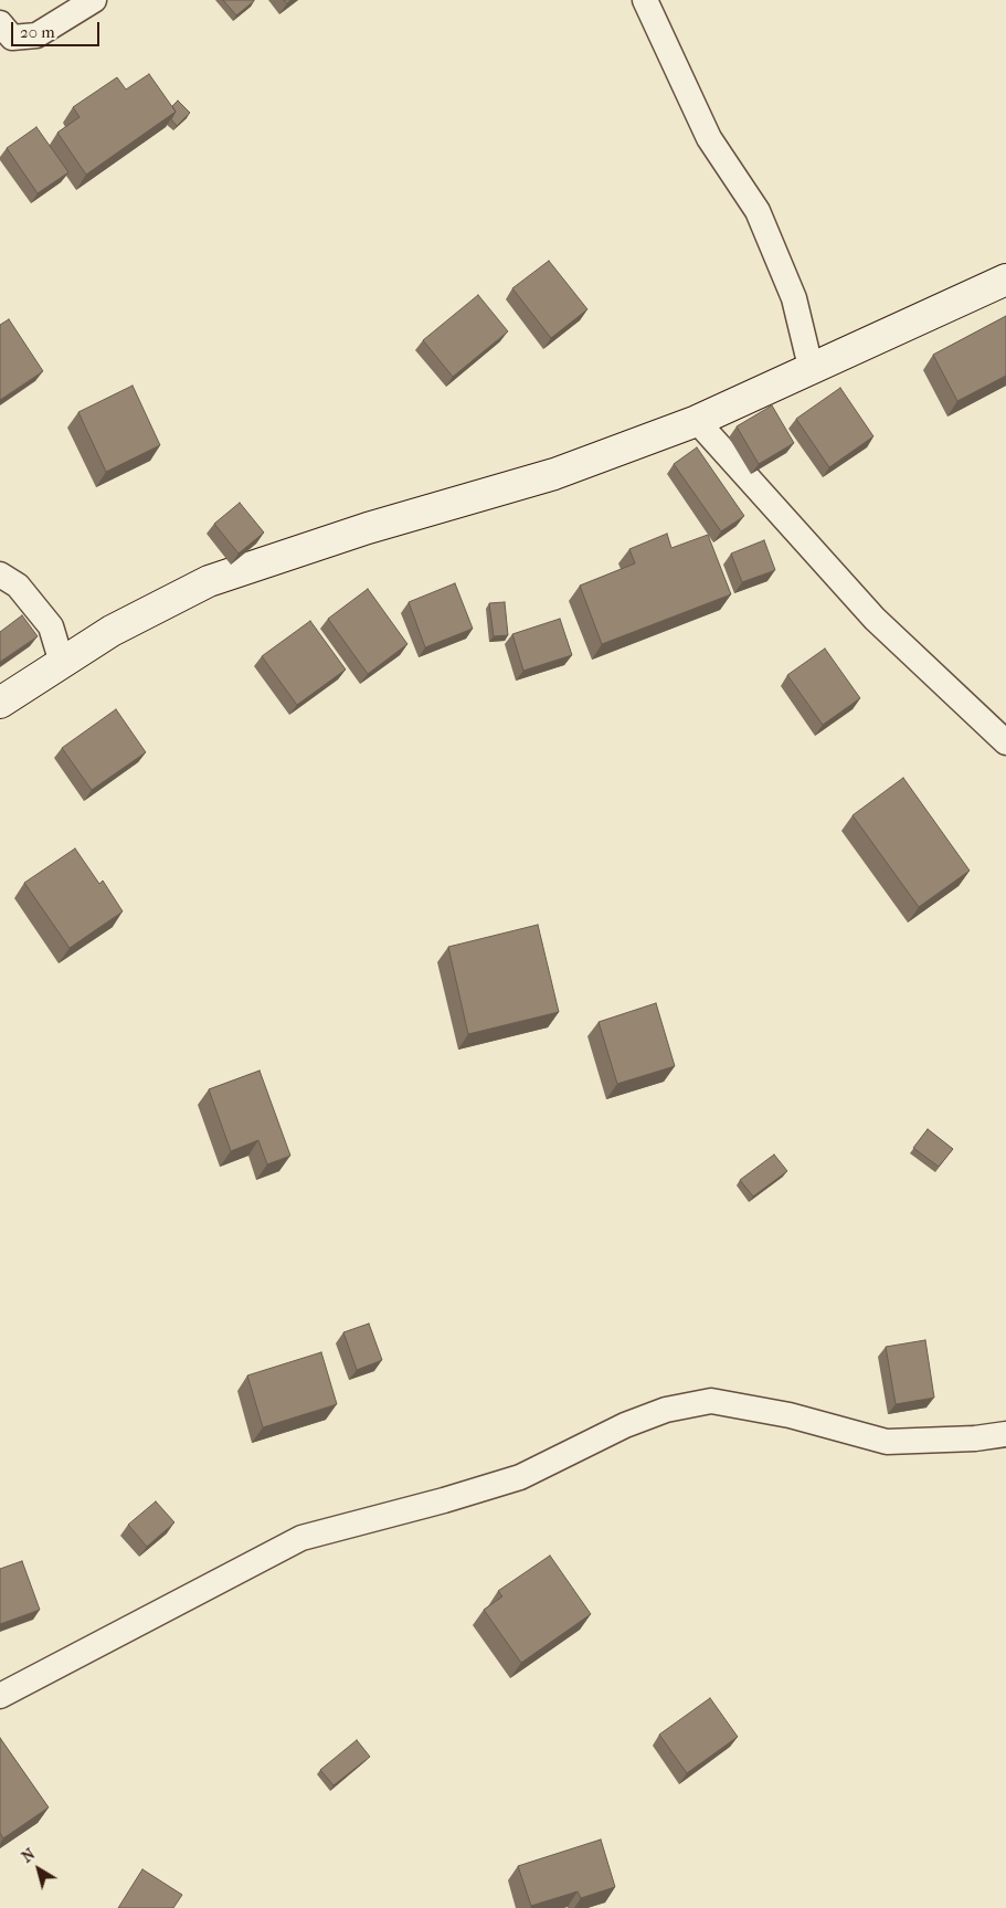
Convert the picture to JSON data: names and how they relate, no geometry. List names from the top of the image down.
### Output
{
  "scale_bar": "20 m",
  "north": "top left"
}
